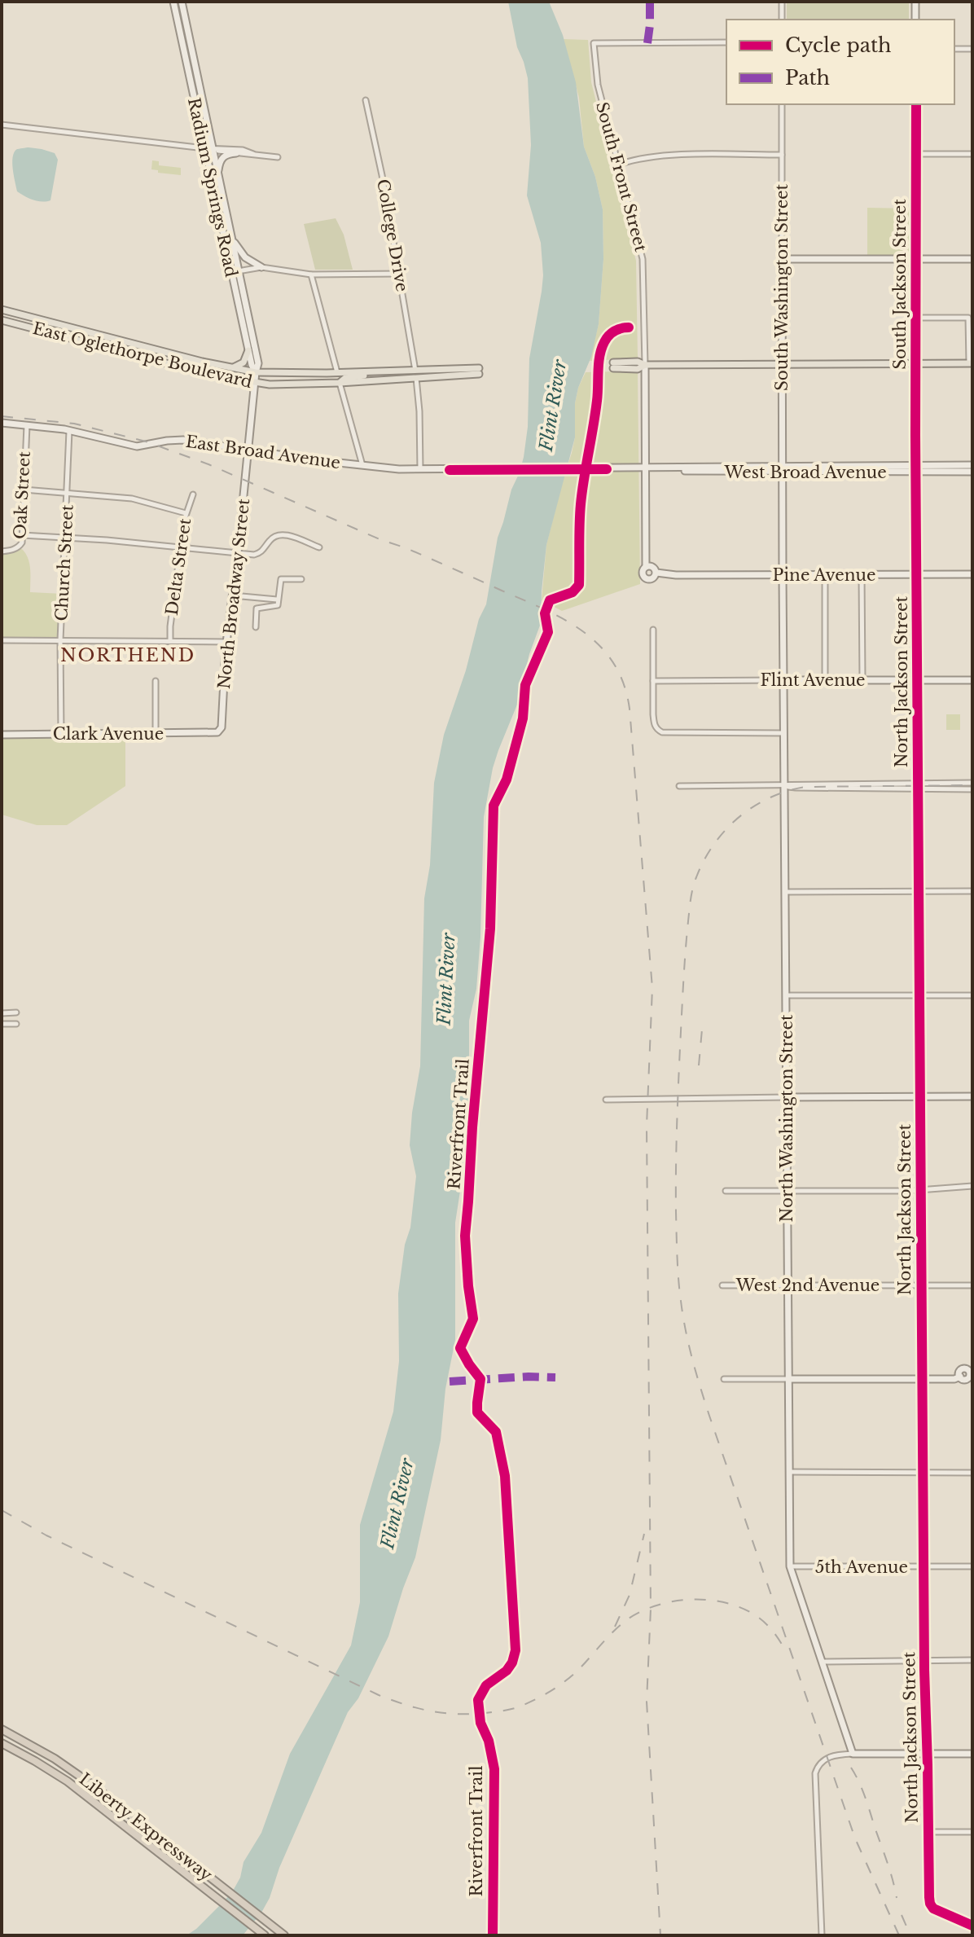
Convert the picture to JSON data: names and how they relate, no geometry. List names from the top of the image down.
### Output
{
  "streets": {
    "highway": ["Liberty Expressway"],
    "main road": ["East Oglethorpe Boulevard"],
    "street": [
      "South Front Street",
      "Radium Springs Road",
      "College Drive",
      "South Jackson Street",
      "South Washington Street",
      "East Broad Avenue",
      "West Broad Avenue",
      "Oak Street",
      "Church Street",
      "Delta Street",
      "Pine Avenue",
      "North Broadway Street",
      "Flint Avenue",
      "North Jackson Street",
      "Clark Avenue",
      "North Washington Street",
      "West 2nd Avenue",
      "5th Avenue"
    ],
    "cycle path": ["Riverfront Trail"]
  },
  "crossings": [
    ["South Front Street", "West Broad Avenue"],
    ["South Front Street", "Pine Avenue"],
    ["Radium Springs Road", "East Oglethorpe Boulevard"],
    ["Radium Springs Road", "North Broadway Street"],
    ["College Drive", "East Oglethorpe Boulevard"],
    ["College Drive", "East Broad Avenue"],
    ["South Jackson Street", "West Broad Avenue"],
    ["South Jackson Street", "North Jackson Street"],
    ["South Washington Street", "West Broad Avenue"],
    ["South Washington Street", "North Washington Street"],
    ["East Oglethorpe Boulevard", "North Broadway Street"],
    ["East Broad Avenue", "West Broad Avenue"],
    ["East Broad Avenue", "Oak Street"],
    ["East Broad Avenue", "Church Street"],
    ["East Broad Avenue", "North Broadway Street"],
    ["West Broad Avenue", "North Jackson Street"],
    ["West Broad Avenue", "North Washington Street"],
    ["Church Street", "Clark Avenue"],
    ["Pine Avenue", "North Jackson Street"],
    ["Pine Avenue", "North Washington Street"],
    ["North Broadway Street", "Clark Avenue"],
    ["Flint Avenue", "North Jackson Street"],
    ["Flint Avenue", "North Washington Street"],
    ["North Jackson Street", "West 2nd Avenue"],
    ["North Jackson Street", "5th Avenue"],
    ["North Washington Street", "West 2nd Avenue"],
    ["North Washington Street", "5th Avenue"]
  ],
  "districts": ["NORTHEND"],
  "water": ["Flint River"],
  "legend": ["Cycle path", "Path"]
}
